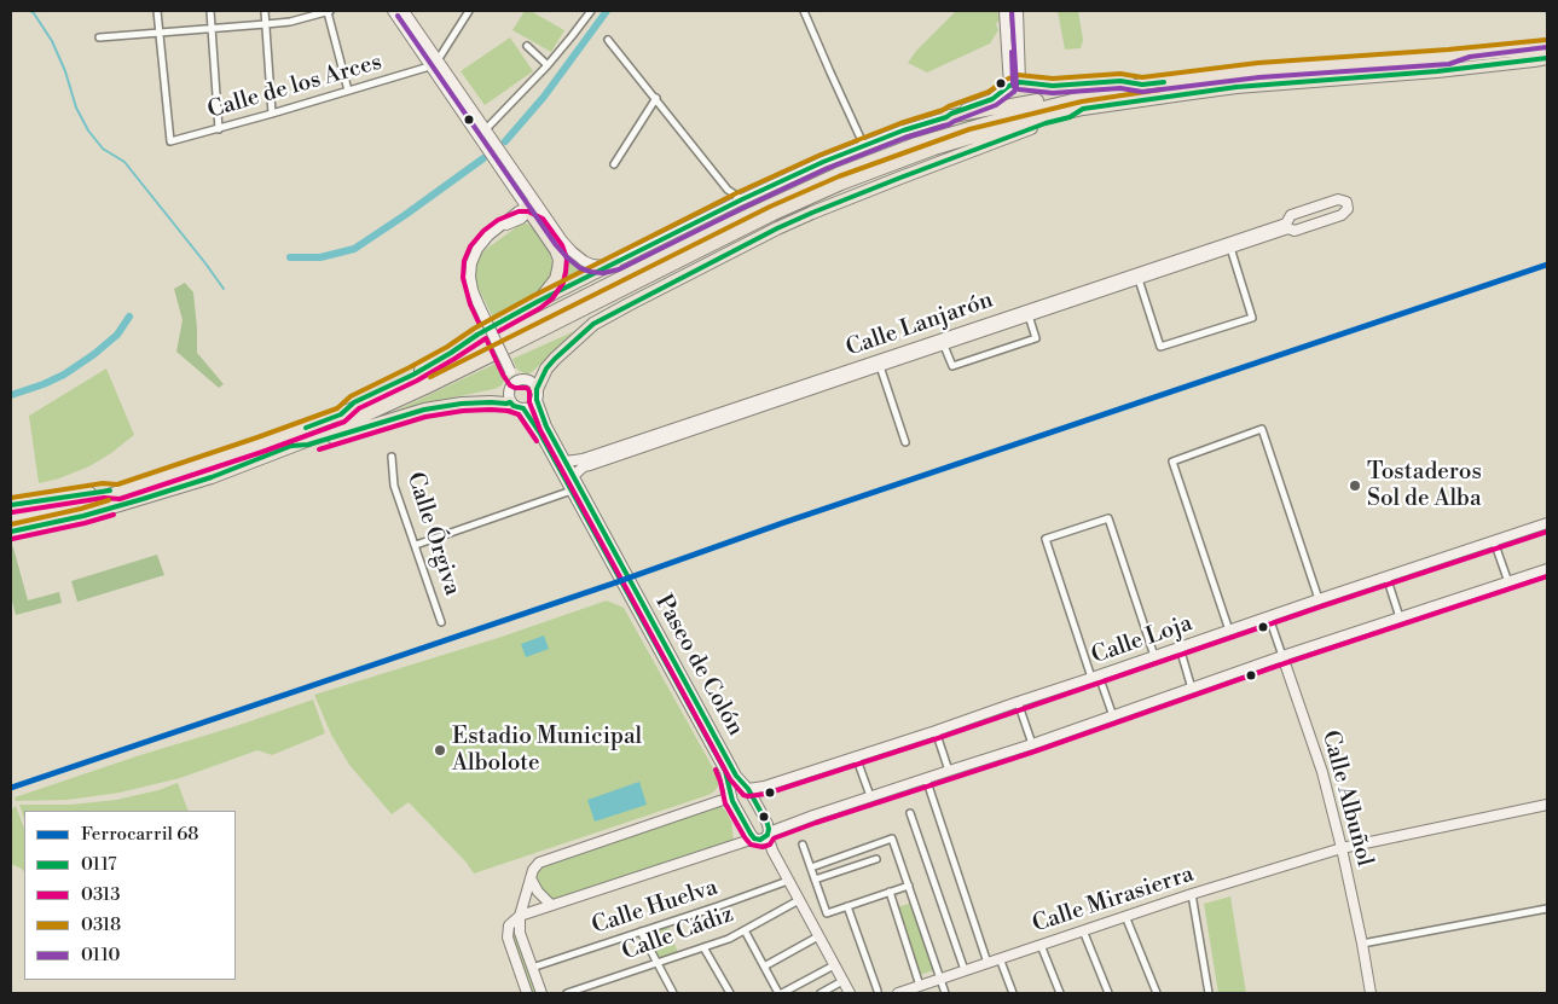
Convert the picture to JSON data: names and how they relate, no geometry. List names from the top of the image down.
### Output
{
  "streets": {
    "street": [
      "Calle de los Arces",
      "Calle Lanjarón",
      "Calle Órgiva",
      "Calle Loja",
      "Paseo de Colón",
      "Calle Albuñol",
      "Calle Mirasierra",
      "Calle Huelva",
      "Calle Cádiz"
    ]
  },
  "crossings": [
    ["Calle Lanjarón", "Paseo de Colón"],
    ["Calle Loja", "Paseo de Colón"],
    ["Calle Loja", "Calle Albuñol"],
    ["Calle Albuñol", "Calle Mirasierra"]
  ],
  "places": ["Tostaderos Sol de Alba", "Estadio Municipal Albolote"],
  "lines": [
    "transit line 0110",
    "transit line 0318",
    "transit line 0117",
    "transit line 0313",
    "rail line 68"
  ],
  "legend": [
    "Ferrocarril 68",
    "0117",
    "0313",
    "0318",
    "0110"
  ]
}
